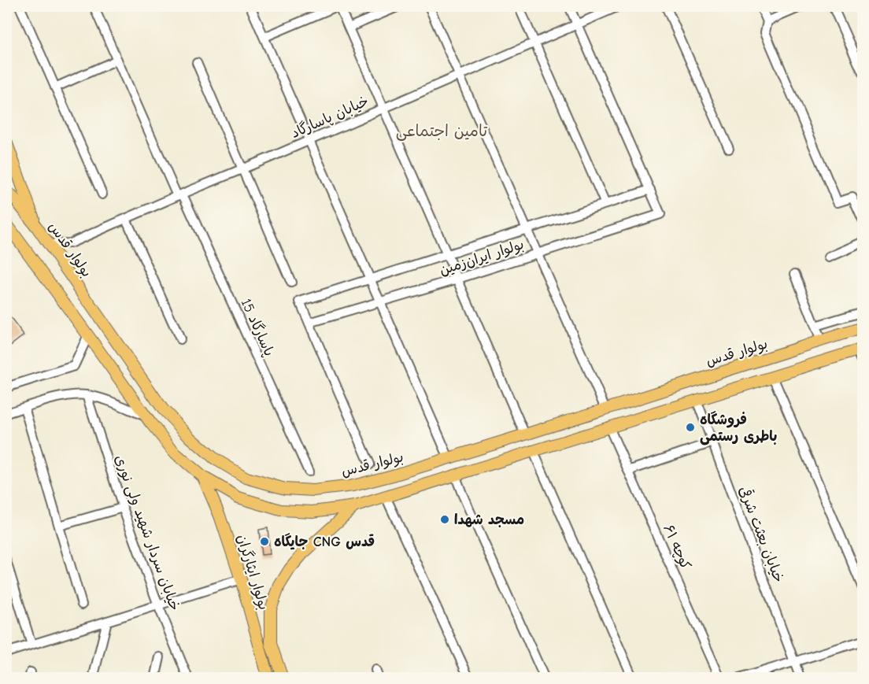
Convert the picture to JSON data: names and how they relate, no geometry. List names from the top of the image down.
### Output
{
  "streets": {
    "main road": ["بولوار قدس", "بولوار ایثارگران"],
    "street": [
      "خیابان پاسارگاد",
      "بولوار ایران‌زمین",
      "پاسارگاد 15",
      "خیابان سردار شهید ولی نوری",
      "خیابان بعثت شرقی",
      "کوچه ۶۱"
    ]
  },
  "crossings": [
    ["خیابان پاسارگاد", "بولوار قدس"],
    ["خیابان پاسارگاد", "پاسارگاد 15"]
  ],
  "districts": ["تامین اجتماعی"],
  "places": ["فروشگاه باطری رستمی", "مسجد شهدا", "جایگاه CNG قدس"]
}
